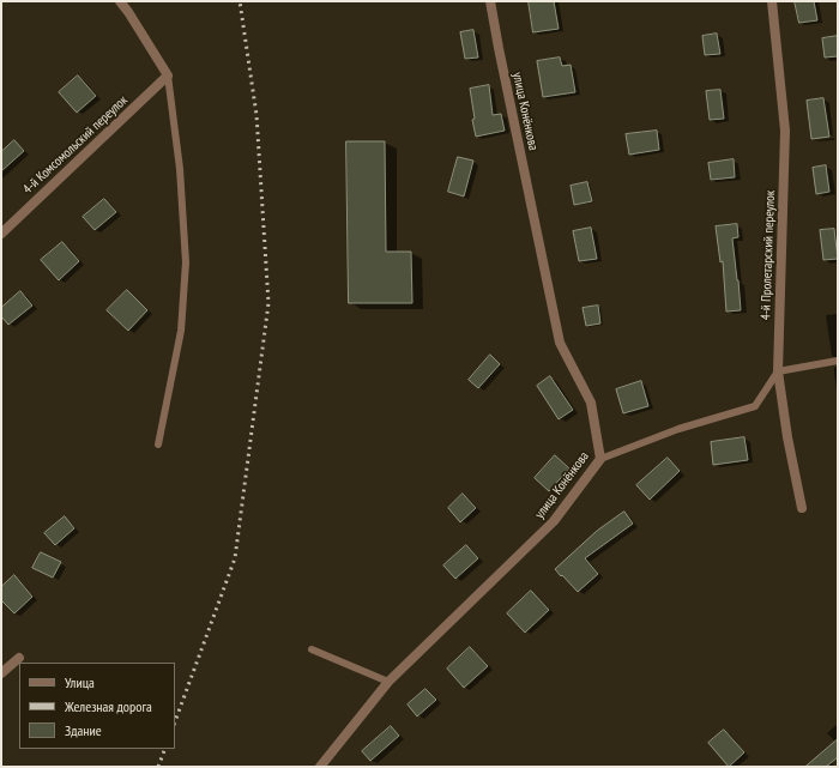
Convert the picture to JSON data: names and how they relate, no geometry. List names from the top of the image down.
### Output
{
  "streets": {
    "street": ["улица Конёнкова", "4-й Комсомольский переулок", "4-й Пролетарский переулок"]
  },
  "legend": ["Улица", "Железная дорога", "Здание"]
}
